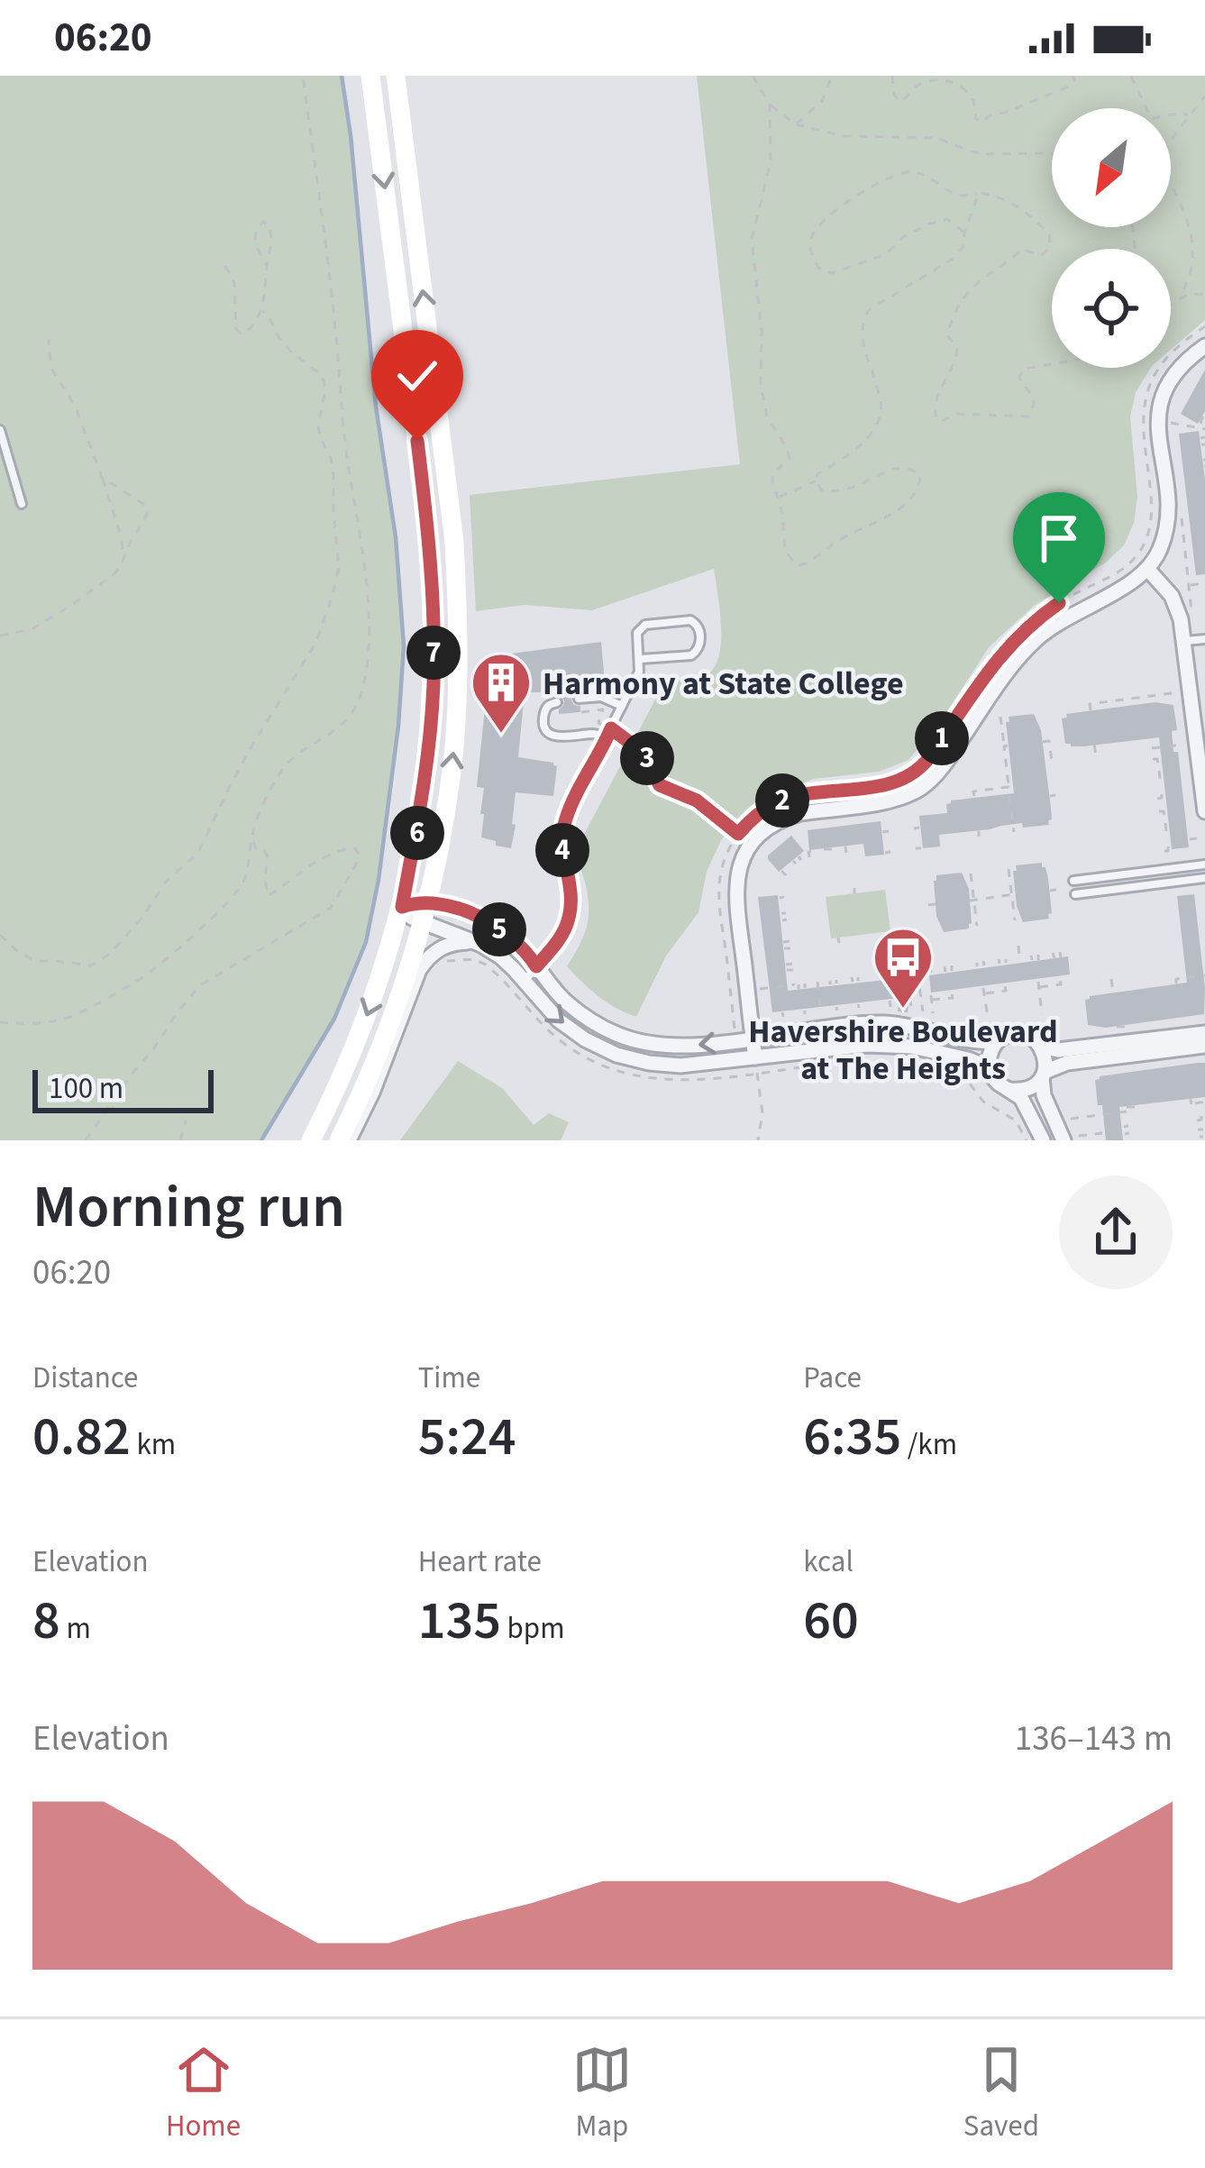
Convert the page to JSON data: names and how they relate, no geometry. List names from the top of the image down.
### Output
{
  "places": {
    "building": ["Harmony at State College"],
    "bus stop": ["Havershire Boulevard at The Heights"]
  },
  "scale_bar": "100 m",
  "north": "bottom left",
  "page": {
    "status": "06:20",
    "pins": [
      "7",
      "1",
      "3",
      "2",
      "6",
      "4",
      "5"
    ],
    "scale": "100 m",
    "heading": ["Morning run", "06:20"],
    "stats": [
      ["Distance", "0.82 km"],
      ["Time", "5:24"],
      ["Pace", "6:35 /km"],
      ["Elevation", "8 m"],
      ["Heart rate", "135 bpm"],
      ["kcal", "60"]
    ],
    "chart": ["Elevation", "136–143 m"],
    "tabs": ["Home", "Map", "Saved"]
  }
}
